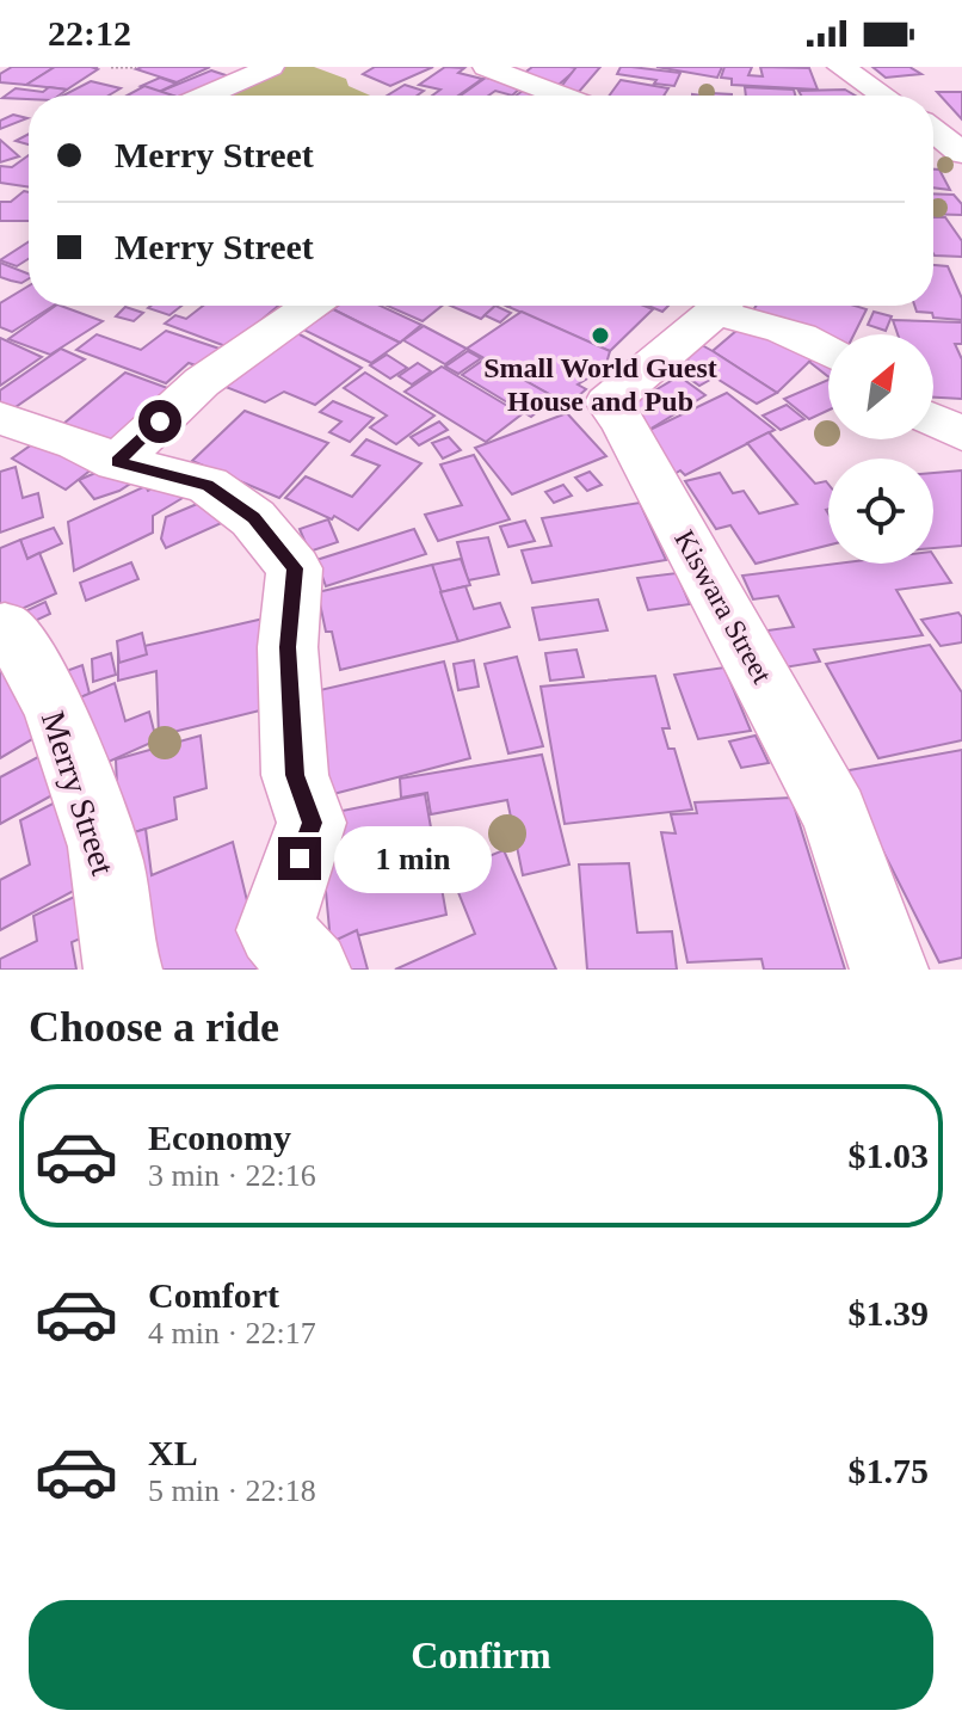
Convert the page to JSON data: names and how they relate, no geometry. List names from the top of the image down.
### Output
{
  "streets": {
    "street": ["Kiswara Street", "Merry Street"]
  },
  "places": ["Small World Guest House and Pub"],
  "north": "top right",
  "page": {
    "status": "22:12",
    "banner": ["Merry Street", "Merry Street"],
    "bubble": "1 min",
    "heading": "Choose a ride",
    "list": [
      {
        "name": "Economy",
        "note": "3 min · 22:16",
        "value": "$1.03"
      },
      {
        "name": "Comfort",
        "note": "4 min · 22:17",
        "value": "$1.39"
      },
      {
        "name": "XL",
        "note": "5 min · 22:18",
        "value": "$1.75"
      }
    ],
    "buttons": "Confirm"
  }
}
